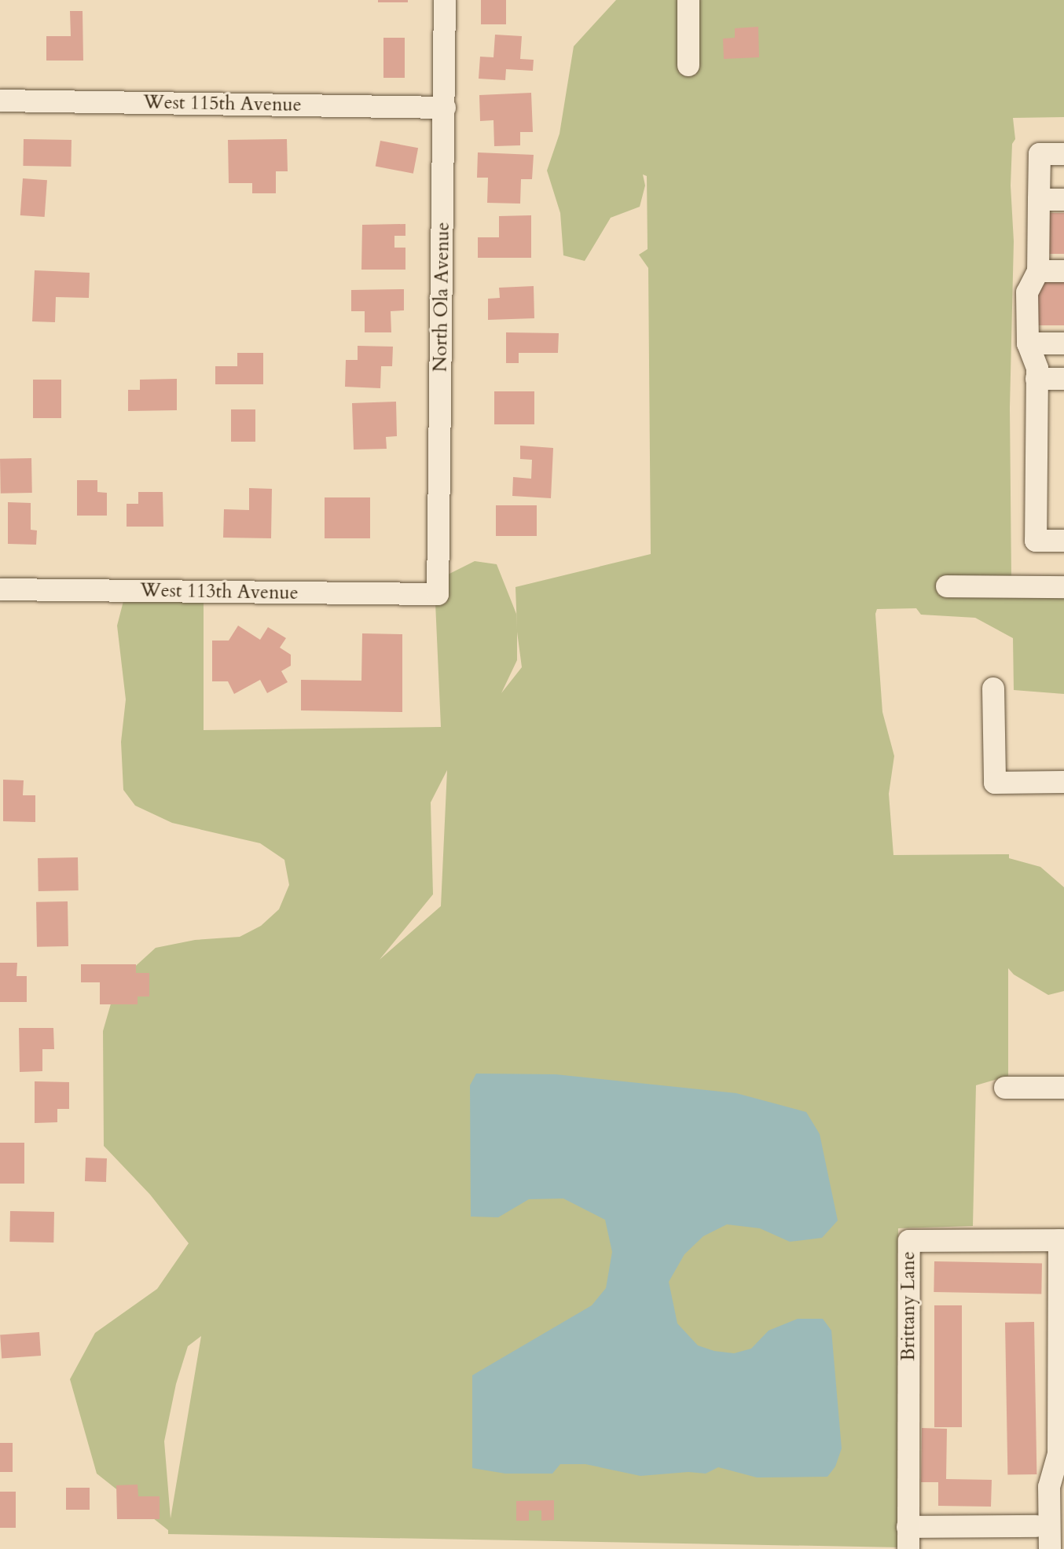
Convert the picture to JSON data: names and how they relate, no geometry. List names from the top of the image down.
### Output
{
  "streets": {
    "street": [
      "West 115th Avenue",
      "North Ola Avenue",
      "West 113th Avenue",
      "Brittany Lane"
    ]
  },
  "crossings": [
    ["West 115th Avenue", "North Ola Avenue"],
    ["North Ola Avenue", "West 113th Avenue"]
  ]
}
